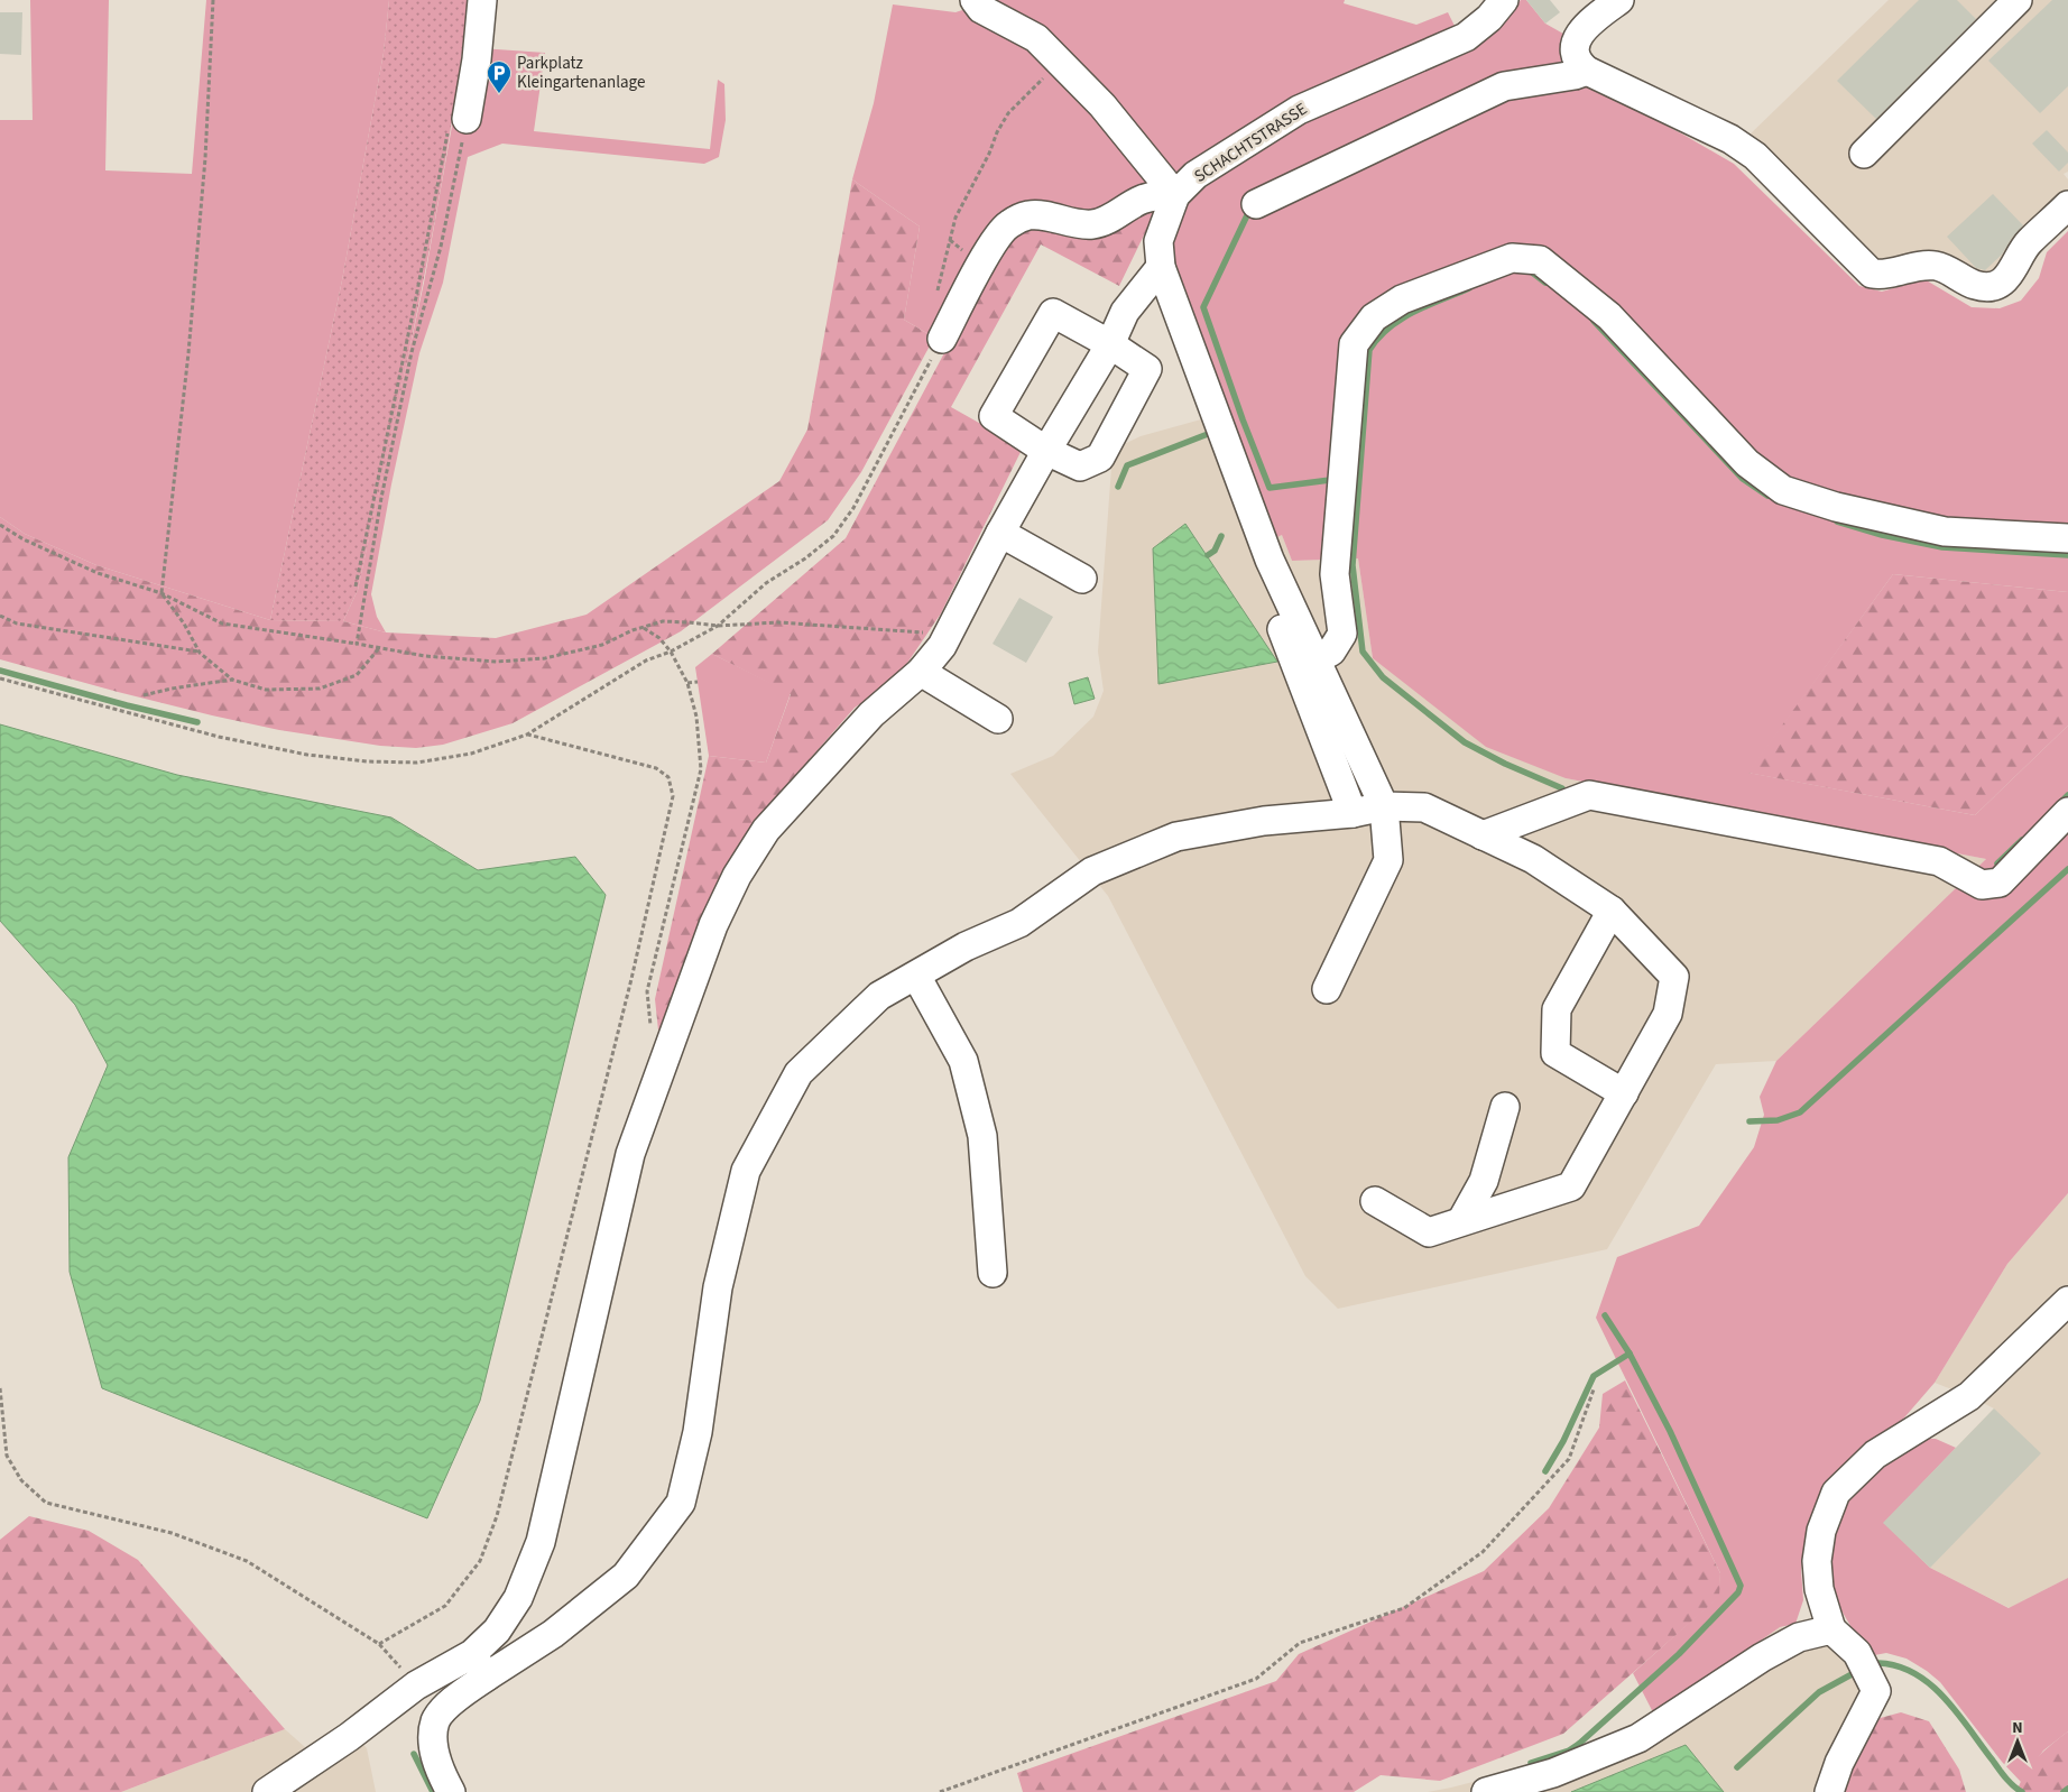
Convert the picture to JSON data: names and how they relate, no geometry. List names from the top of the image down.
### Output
{
  "streets": {
    "street": ["SCHACHTSTRASSE"]
  },
  "places": {
    "parking": ["Parkplatz Kleingartenanlage"]
  },
  "north": "top"
}
